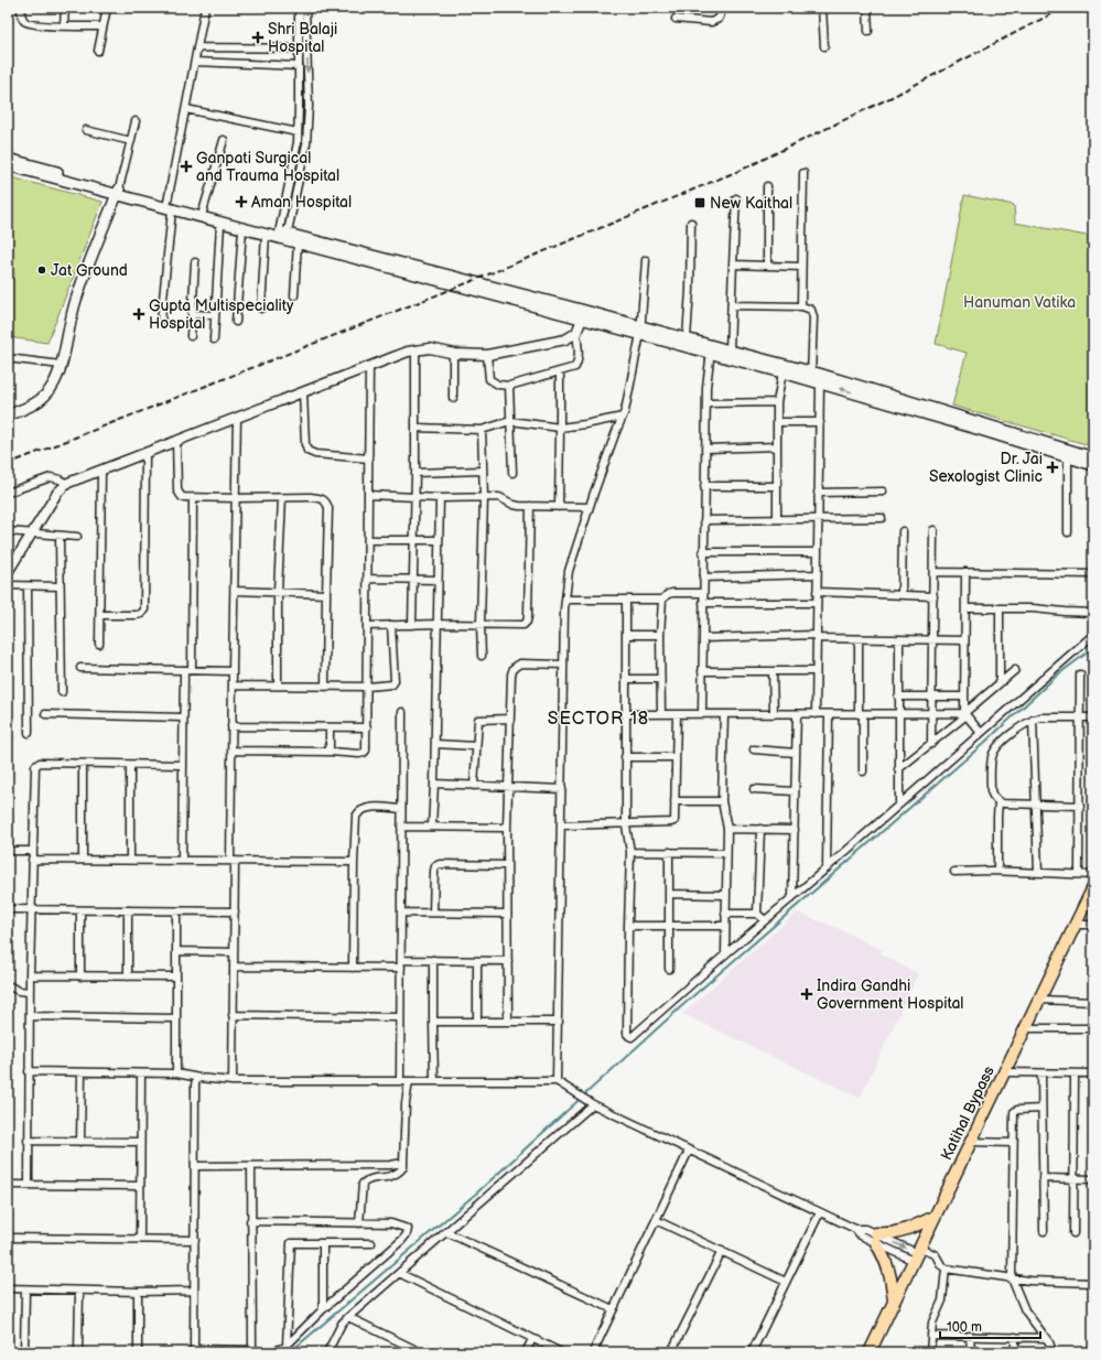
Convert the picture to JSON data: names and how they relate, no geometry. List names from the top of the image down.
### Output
{
  "streets": {
    "main road": ["Katihal Bypass"]
  },
  "districts": ["SECTOR 18"],
  "parks": ["Hanuman Vatika"],
  "places": {
    "health": [
      "Shri Balaji Hospital",
      "Ganpati Surgical and Trauma Hospital",
      "Aman Hospital",
      "Gupta Multispeciality Hospital",
      "Dr. Jai Sexologist Clinic",
      "Indira Gandhi Government Hospital"
    ],
    "transit": ["New Kaithal"],
    "other": ["Jat Ground"]
  },
  "scale_bar": "100 m"
}
